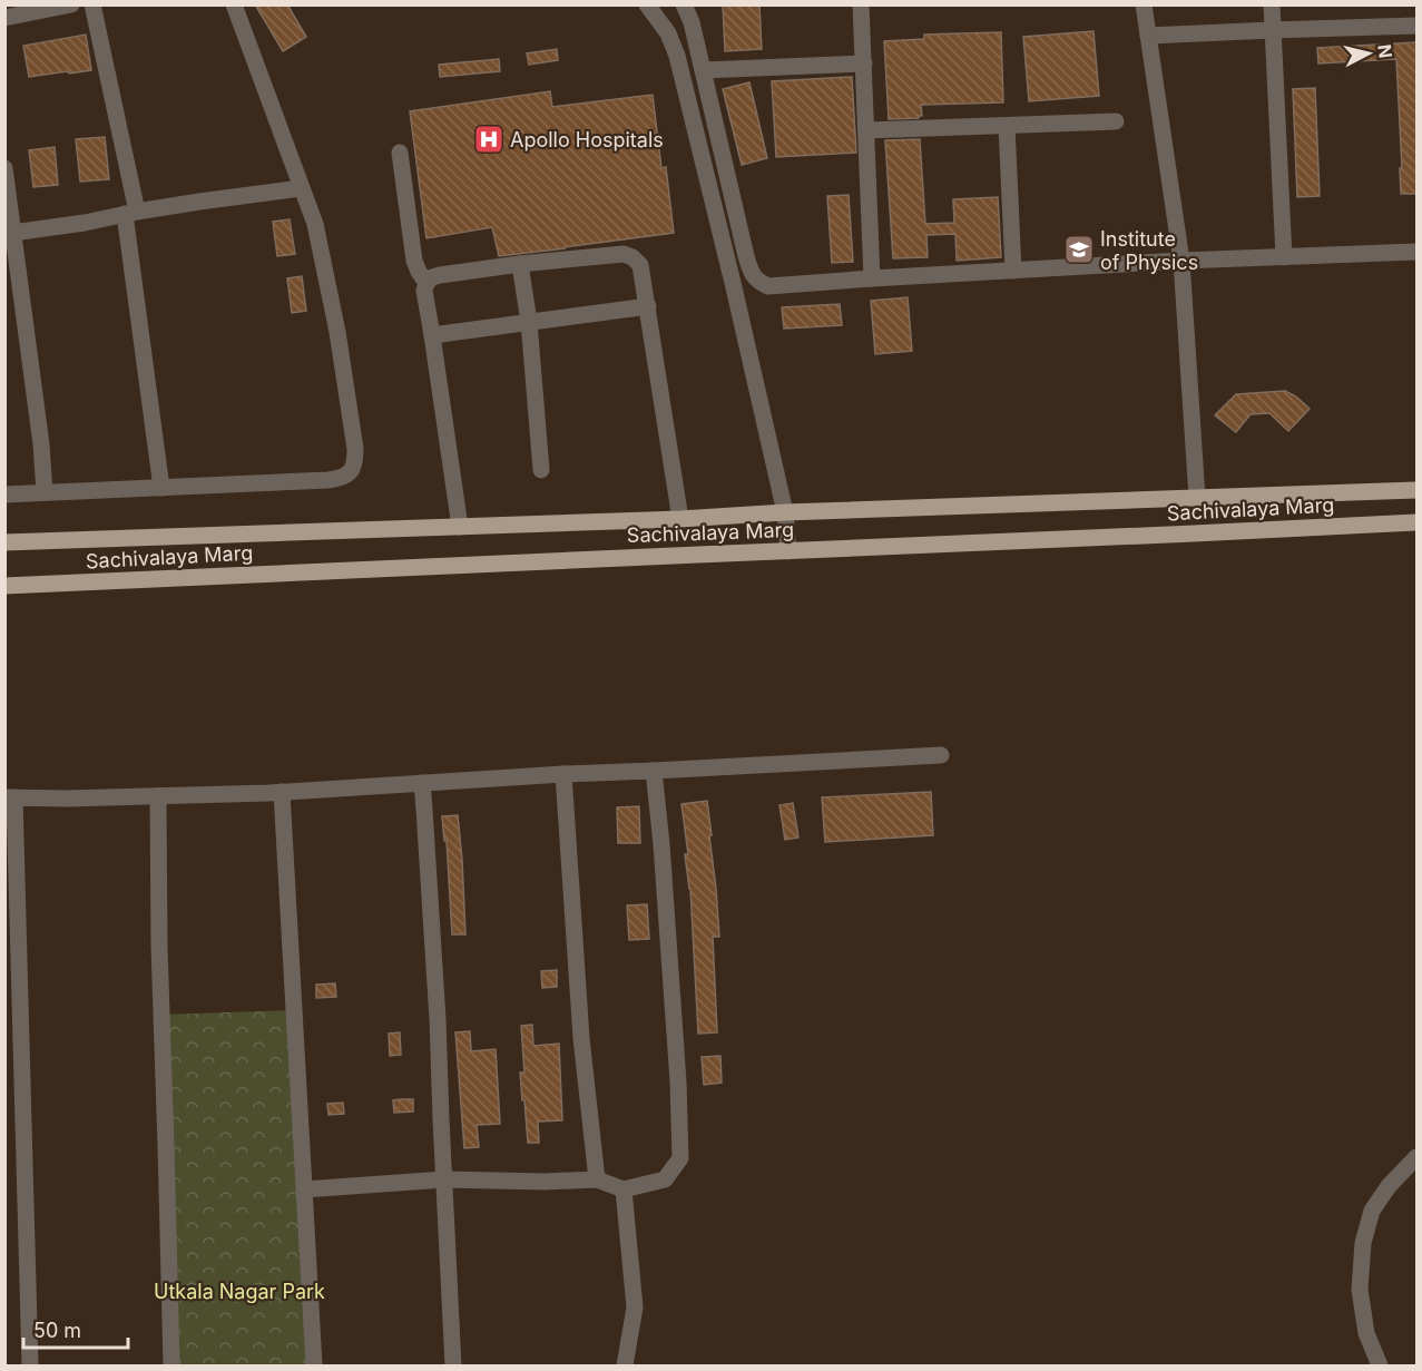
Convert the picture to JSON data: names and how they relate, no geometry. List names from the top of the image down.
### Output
{
  "streets": {
    "main road": ["Sachivalaya Marg"]
  },
  "parks": ["Utkala Nagar Park"],
  "places": {
    "hospital": ["Apollo Hospitals"],
    "school or university": ["Institute of Physics"]
  },
  "scale_bar": "50 m",
  "north": "right"
}
